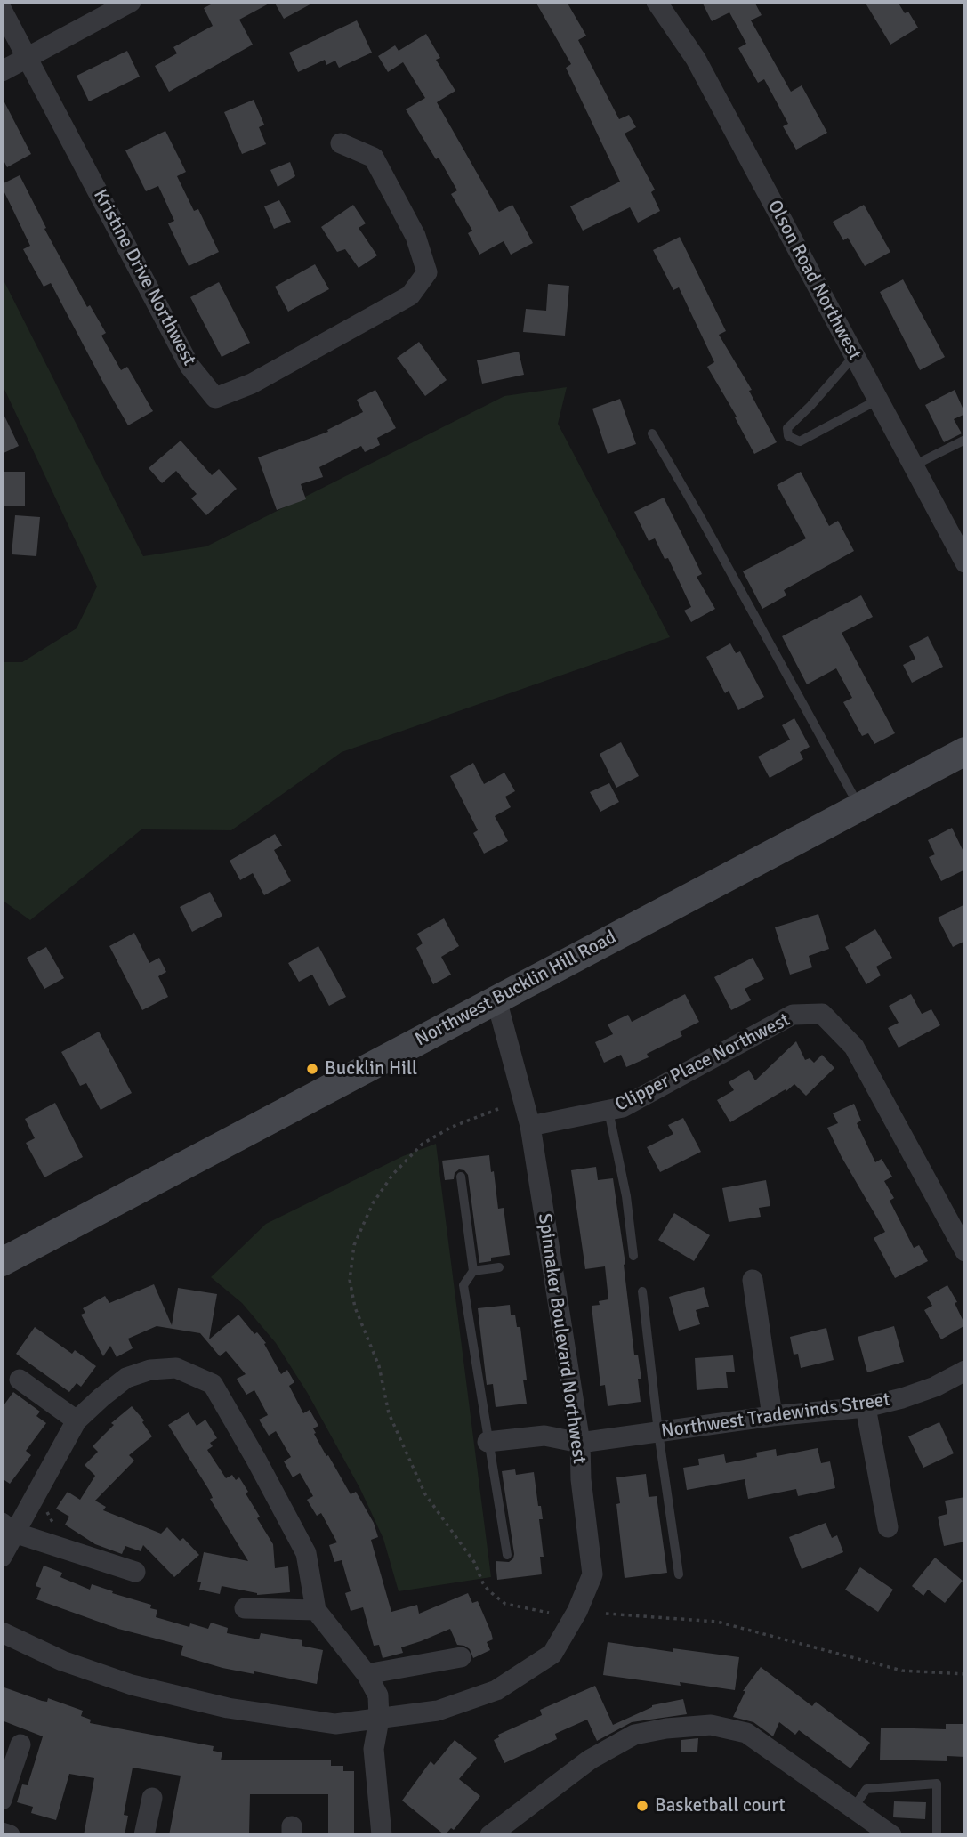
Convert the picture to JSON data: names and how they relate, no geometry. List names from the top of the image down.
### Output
{
  "streets": {
    "main road": ["Northwest Bucklin Hill Road"],
    "street": [
      "Kristine Drive Northwest",
      "Olson Road Northwest",
      "Clipper Place Northwest",
      "Spinnaker Boulevard Northwest",
      "Northwest Tradewinds Street"
    ]
  },
  "crossings": [
    ["Northwest Bucklin Hill Road", "Spinnaker Boulevard Northwest"],
    ["Clipper Place Northwest", "Spinnaker Boulevard Northwest"],
    ["Spinnaker Boulevard Northwest", "Northwest Tradewinds Street"]
  ],
  "places": ["Bucklin Hill", "Basketball court"]
}
